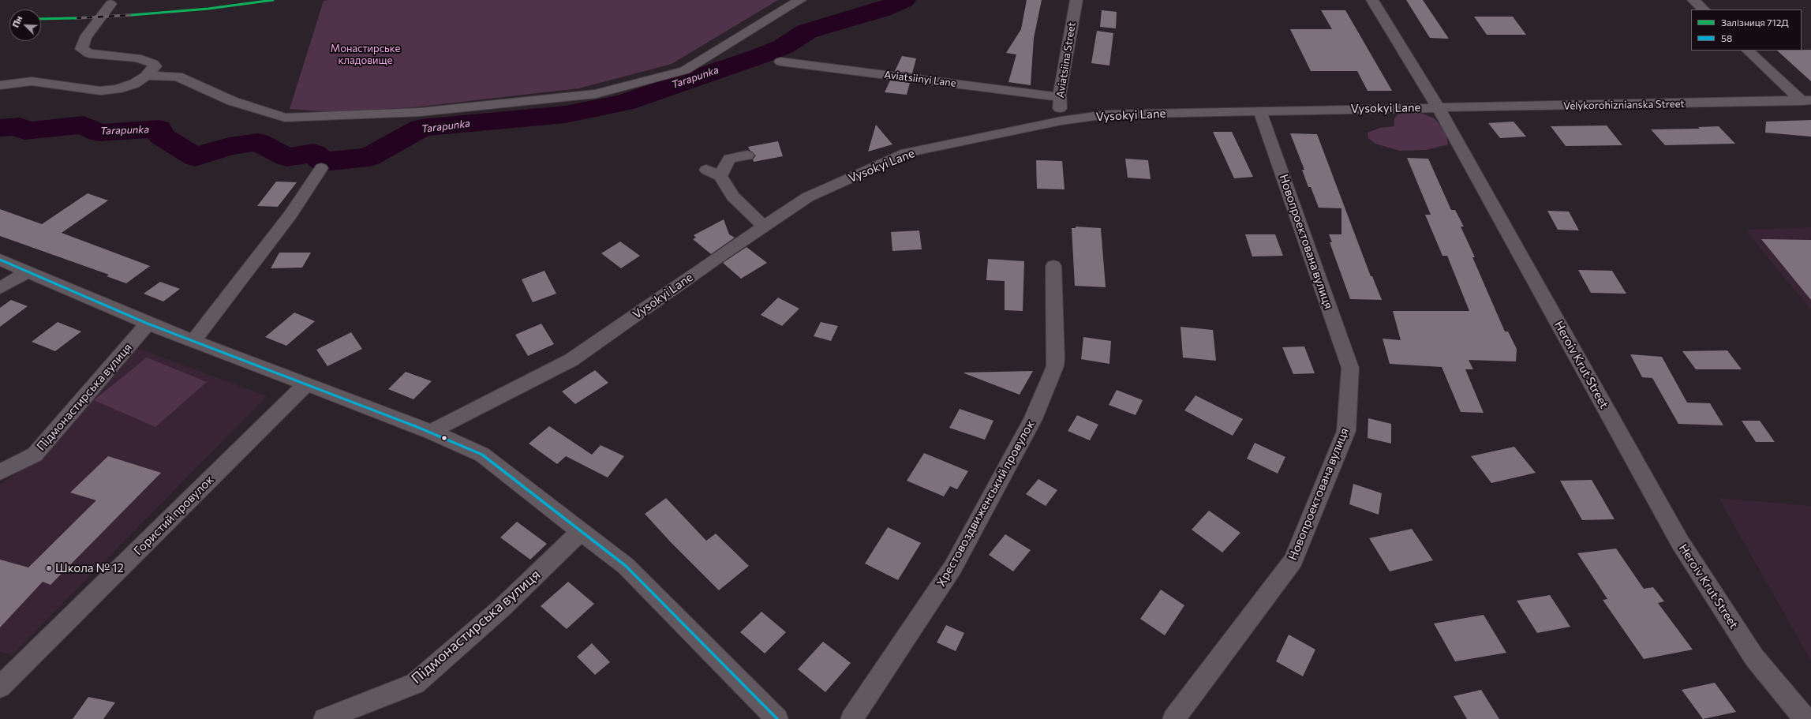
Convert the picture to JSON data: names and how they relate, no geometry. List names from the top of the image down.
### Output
{
  "streets": {
    "street": [
      "Aviatsiina Street",
      "Aviatsiinyi Lane",
      "Velykorohiznianska Street",
      "Vysokyi Lane",
      "Новопроектована вулиця",
      "Heroiv Krut Street",
      "Підмонастирська вулиця",
      "Хрестовоздвиженський провулок",
      "Гористий провулок"
    ]
  },
  "crossings": [
    ["Aviatsiina Street", "Aviatsiinyi Lane"],
    ["Aviatsiina Street", "Vysokyi Lane"],
    ["Velykorohiznianska Street", "Vysokyi Lane"],
    ["Velykorohiznianska Street", "Heroiv Krut Street"],
    ["Vysokyi Lane", "Новопроектована вулиця"],
    ["Vysokyi Lane", "Heroiv Krut Street"]
  ],
  "water": ["Tarapunka"],
  "parks": ["Монастирське кладовище"],
  "places": ["Школа № 12"],
  "lines": ["rail line 712Д", "transit line 58"],
  "legend": ["Залізниця 712Д", "58"],
  "north": "top left"
}
